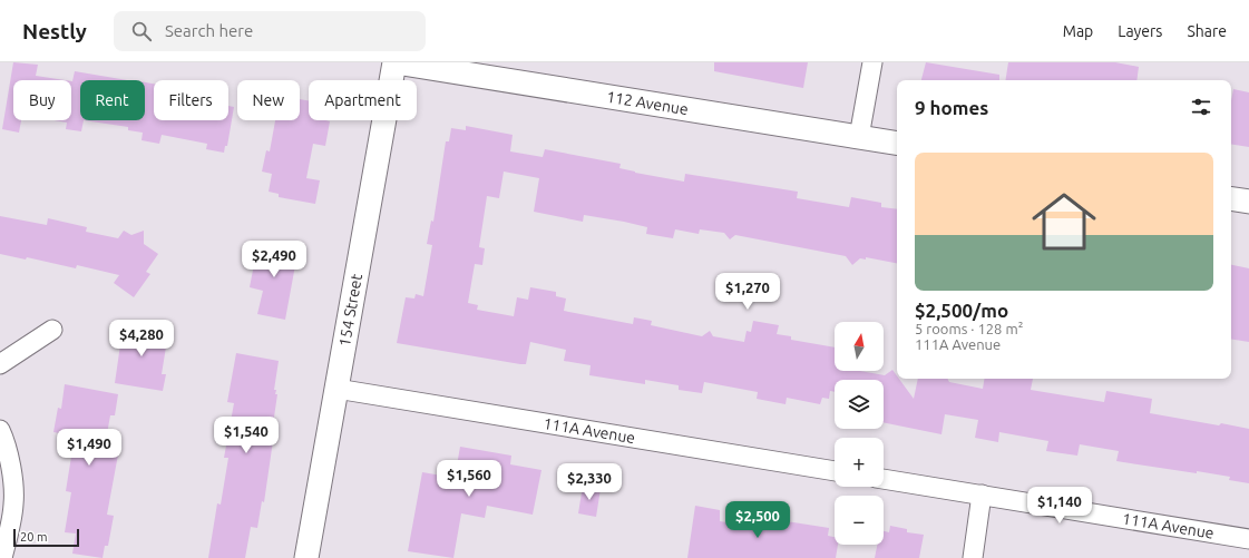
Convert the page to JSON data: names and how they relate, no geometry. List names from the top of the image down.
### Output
{
  "streets": {
    "street": ["112 Avenue", "154 Street", "111A Avenue"]
  },
  "crossings": [
    ["112 Avenue", "154 Street"],
    ["154 Street", "111A Avenue"]
  ],
  "scale_bar": "20 m",
  "north": "top",
  "page": {
    "header": "Nestly",
    "search": "Search here",
    "nav": ["Map", "Layers", "Share"],
    "chip": [
      "Buy",
      "Rent",
      "Filters",
      "New",
      "Apartment"
    ],
    "heading": "9 homes",
    "list": [
      {
        "name": "$2,500/mo",
        "note": "5 rooms · 128 m² · 111A Avenue"
      }
    ],
    "price": [
      "$2,490",
      "$1,270",
      "$4,280",
      "$1,540",
      "$1,490",
      "$1,560",
      "$2,330",
      "$1,140",
      "$2,500"
    ],
    "map_buttons": ["+", "−"],
    "scale": "20 m"
  }
}
